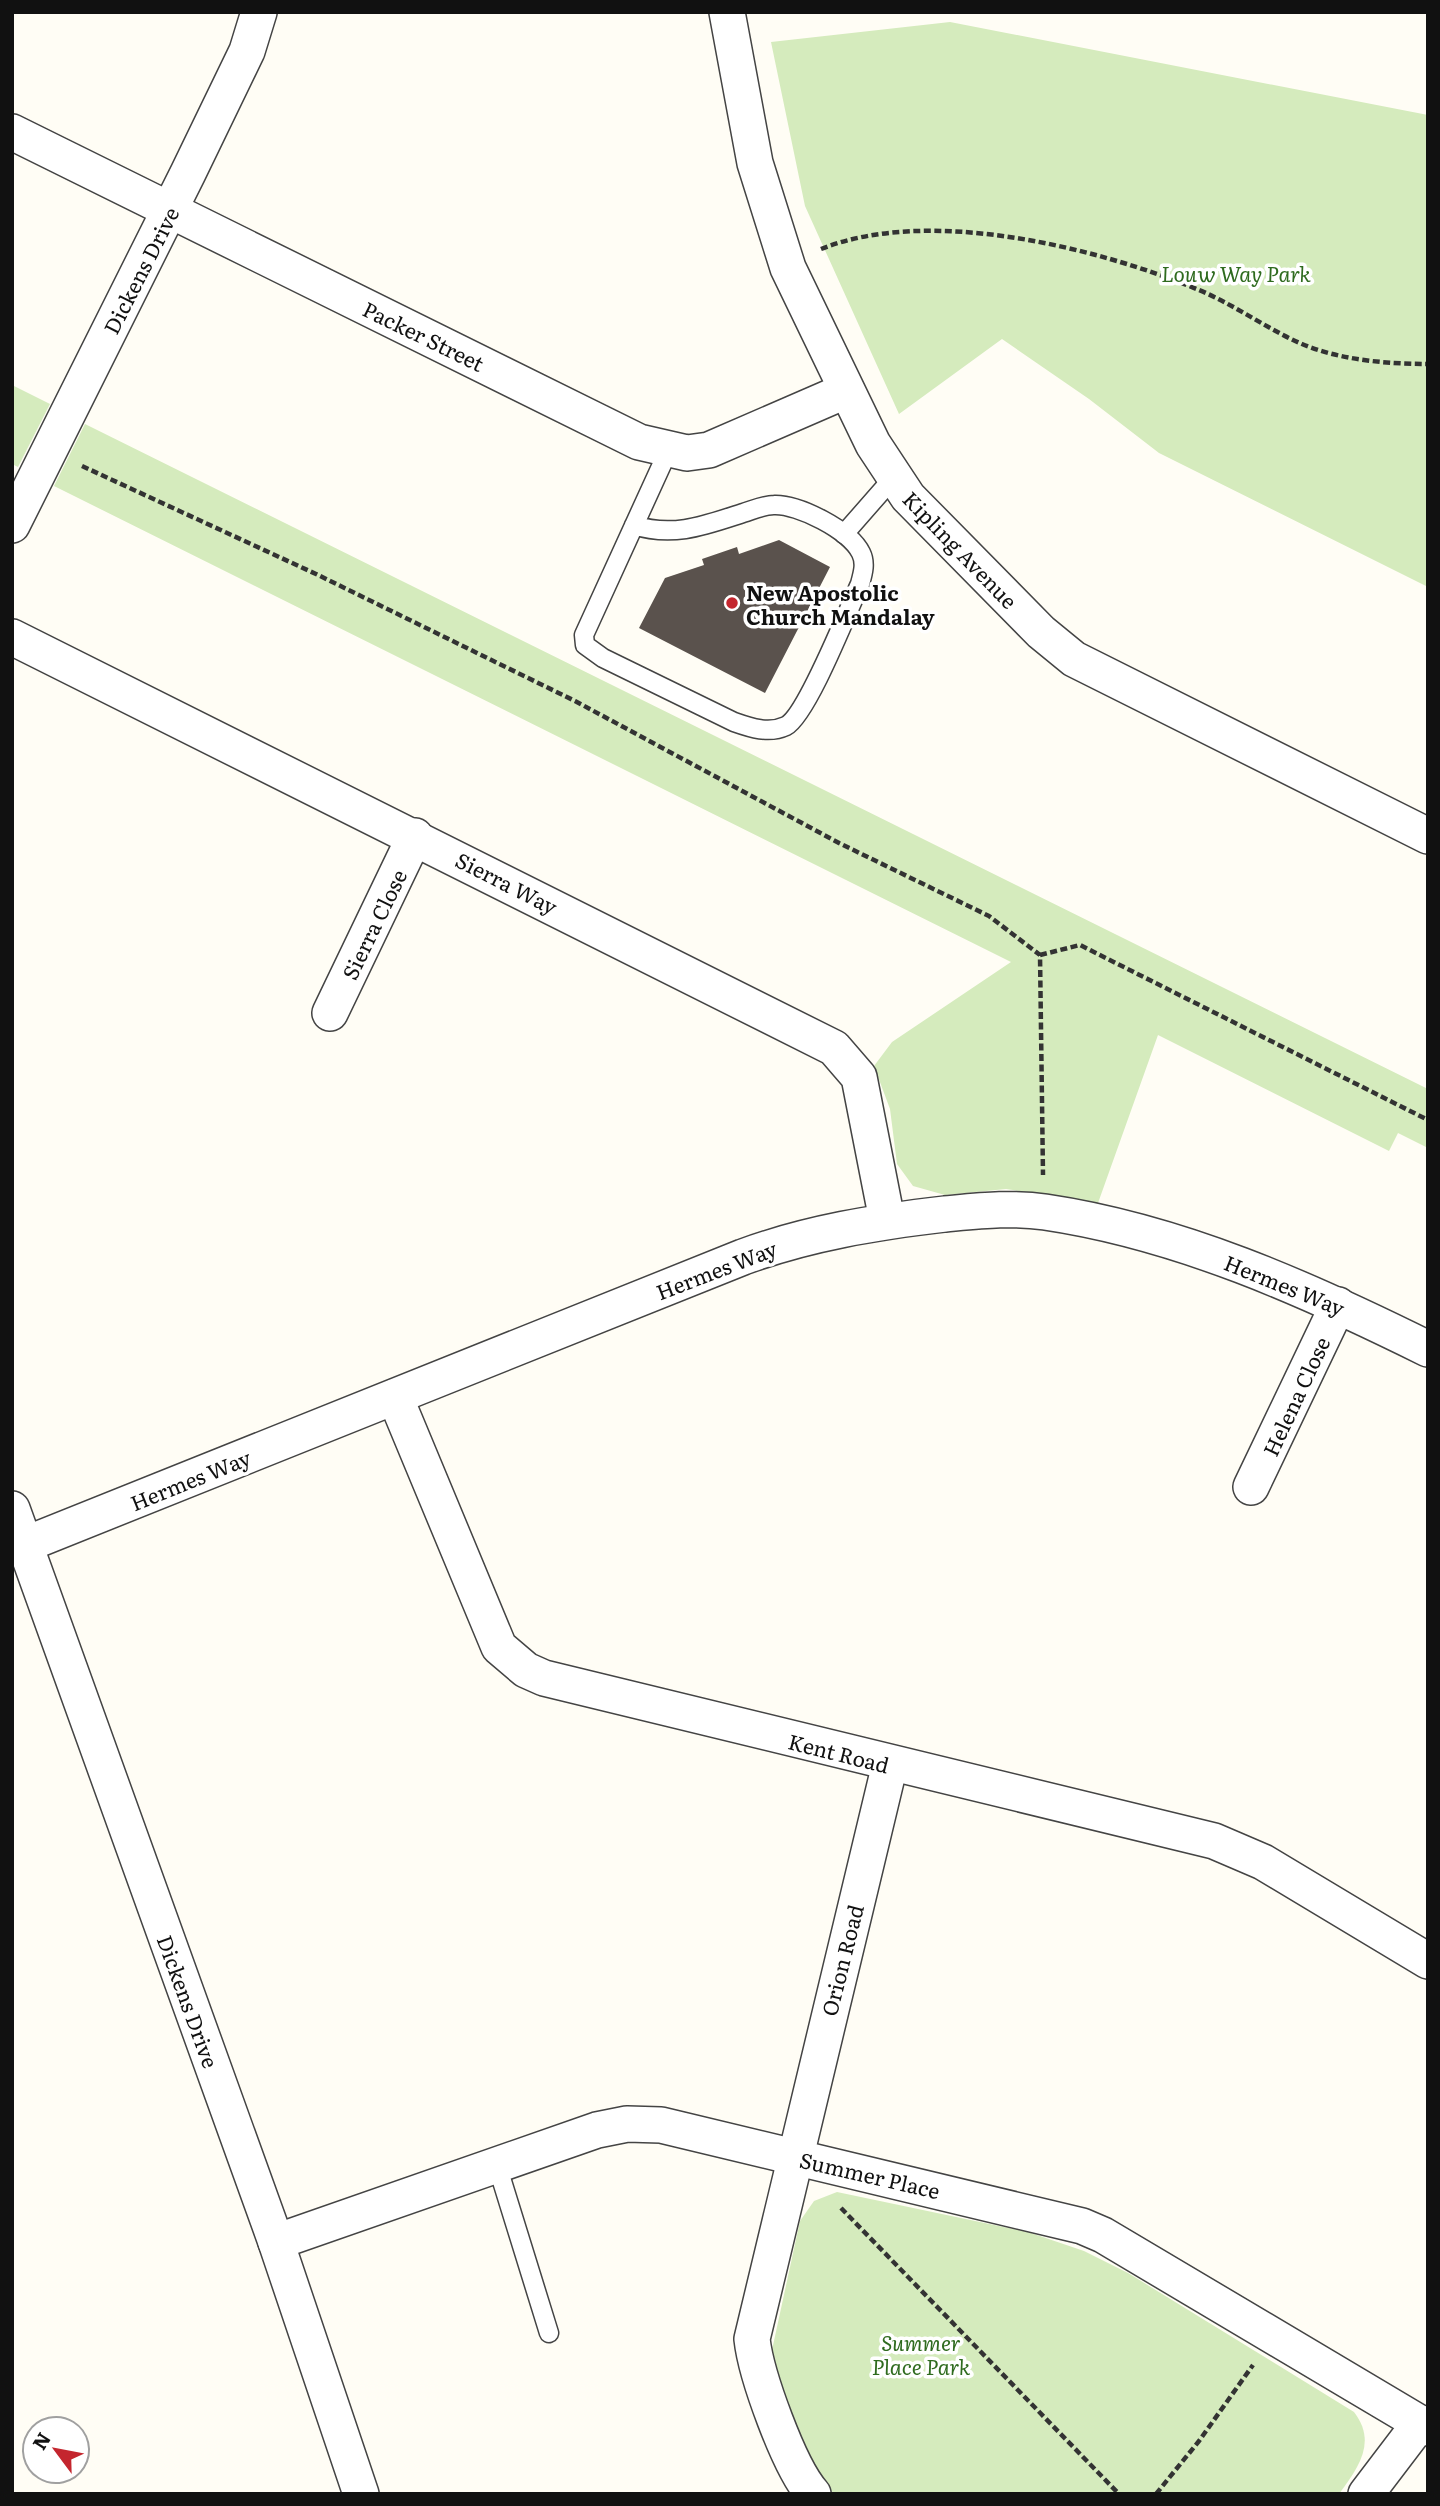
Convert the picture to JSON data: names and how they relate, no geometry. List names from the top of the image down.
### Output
{
  "streets": {
    "street": [
      "Dickens Drive",
      "Packer Street",
      "Kipling Avenue",
      "Sierra Way",
      "Sierra Close",
      "Hermes Way",
      "Helena Close",
      "Kent Road",
      "Orion Road",
      "Summer Place"
    ]
  },
  "crossings": [
    ["Dickens Drive", "Packer Street"],
    ["Dickens Drive", "Hermes Way"],
    ["Dickens Drive", "Summer Place"],
    ["Packer Street", "Kipling Avenue"],
    ["Sierra Way", "Sierra Close"],
    ["Sierra Way", "Hermes Way"],
    ["Hermes Way", "Helena Close"],
    ["Hermes Way", "Kent Road"],
    ["Kent Road", "Orion Road"],
    ["Orion Road", "Summer Place"]
  ],
  "parks": ["Louw Way Park", "Summer Place Park"],
  "places": ["New Apostolic Church Mandalay"],
  "north": "top left"
}
